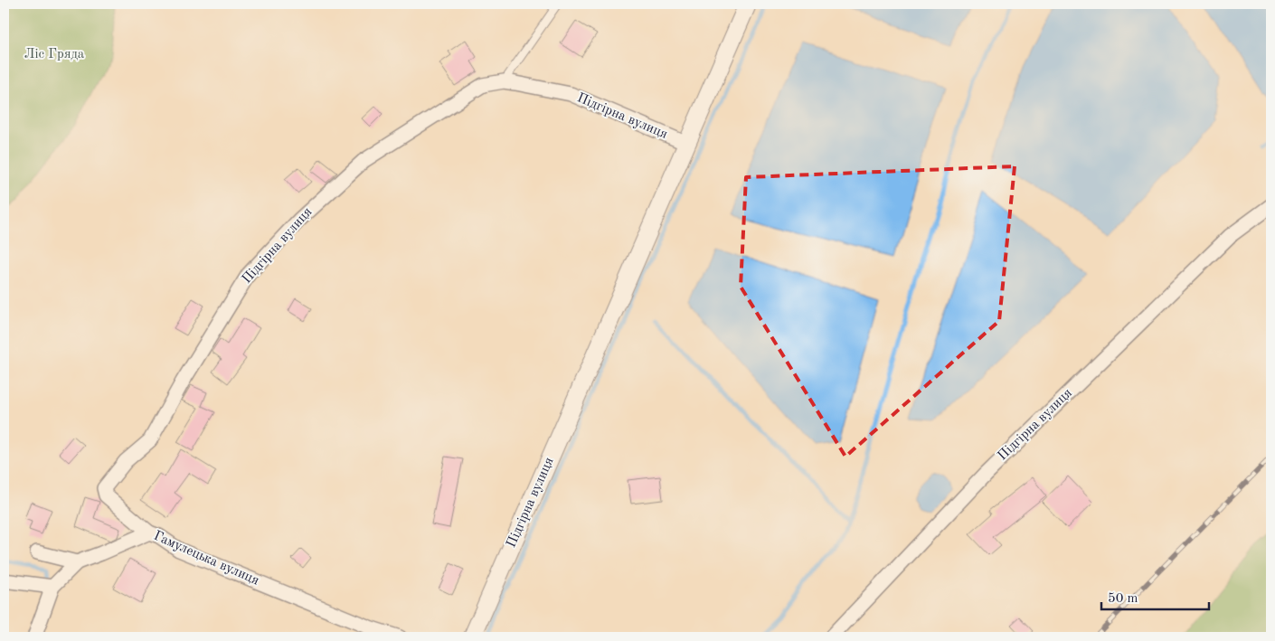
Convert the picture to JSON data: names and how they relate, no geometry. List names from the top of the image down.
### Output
{
  "streets": {
    "street": ["Підгірна вулиця", "Гамулецька вулиця"]
  },
  "crossings": [
    ["Підгірна вулиця", "Гамулецька вулиця"]
  ],
  "parks": ["Ліс Гряда"],
  "scale_bar": "50 m"
}
